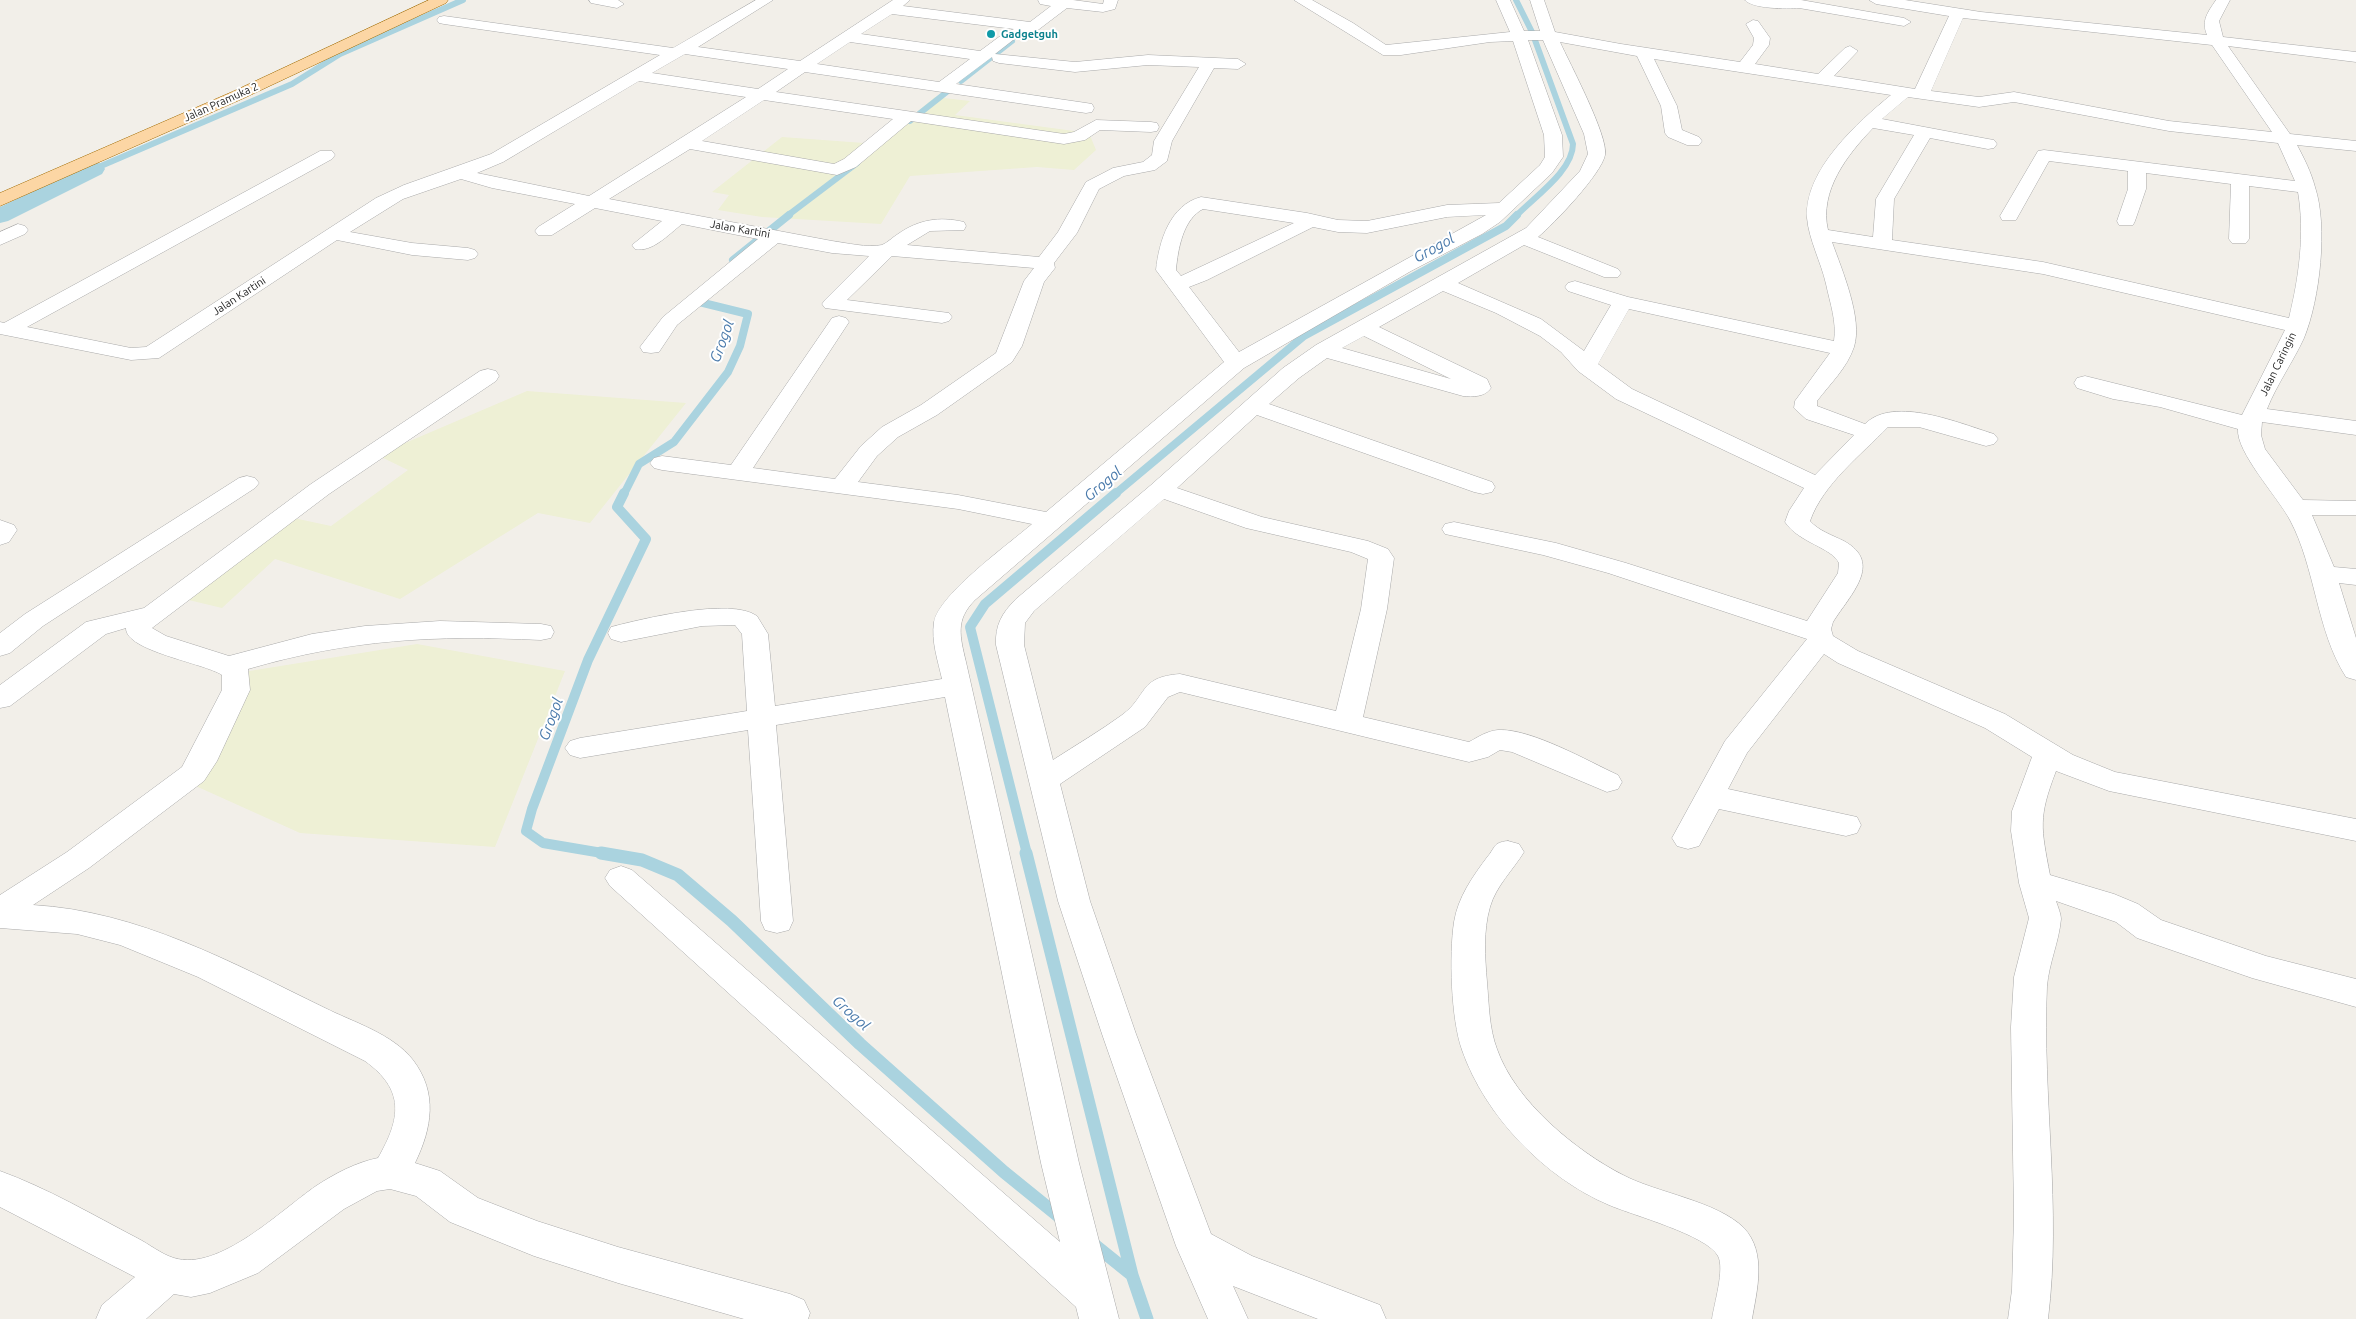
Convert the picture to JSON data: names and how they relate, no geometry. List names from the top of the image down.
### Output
{
  "streets": {
    "main road": ["Jalan Pramuka 2"],
    "street": ["Jalan Kartini", "Jalan Caringin"]
  },
  "water": ["Grogol"],
  "places": ["Gadgetguh"]
}
